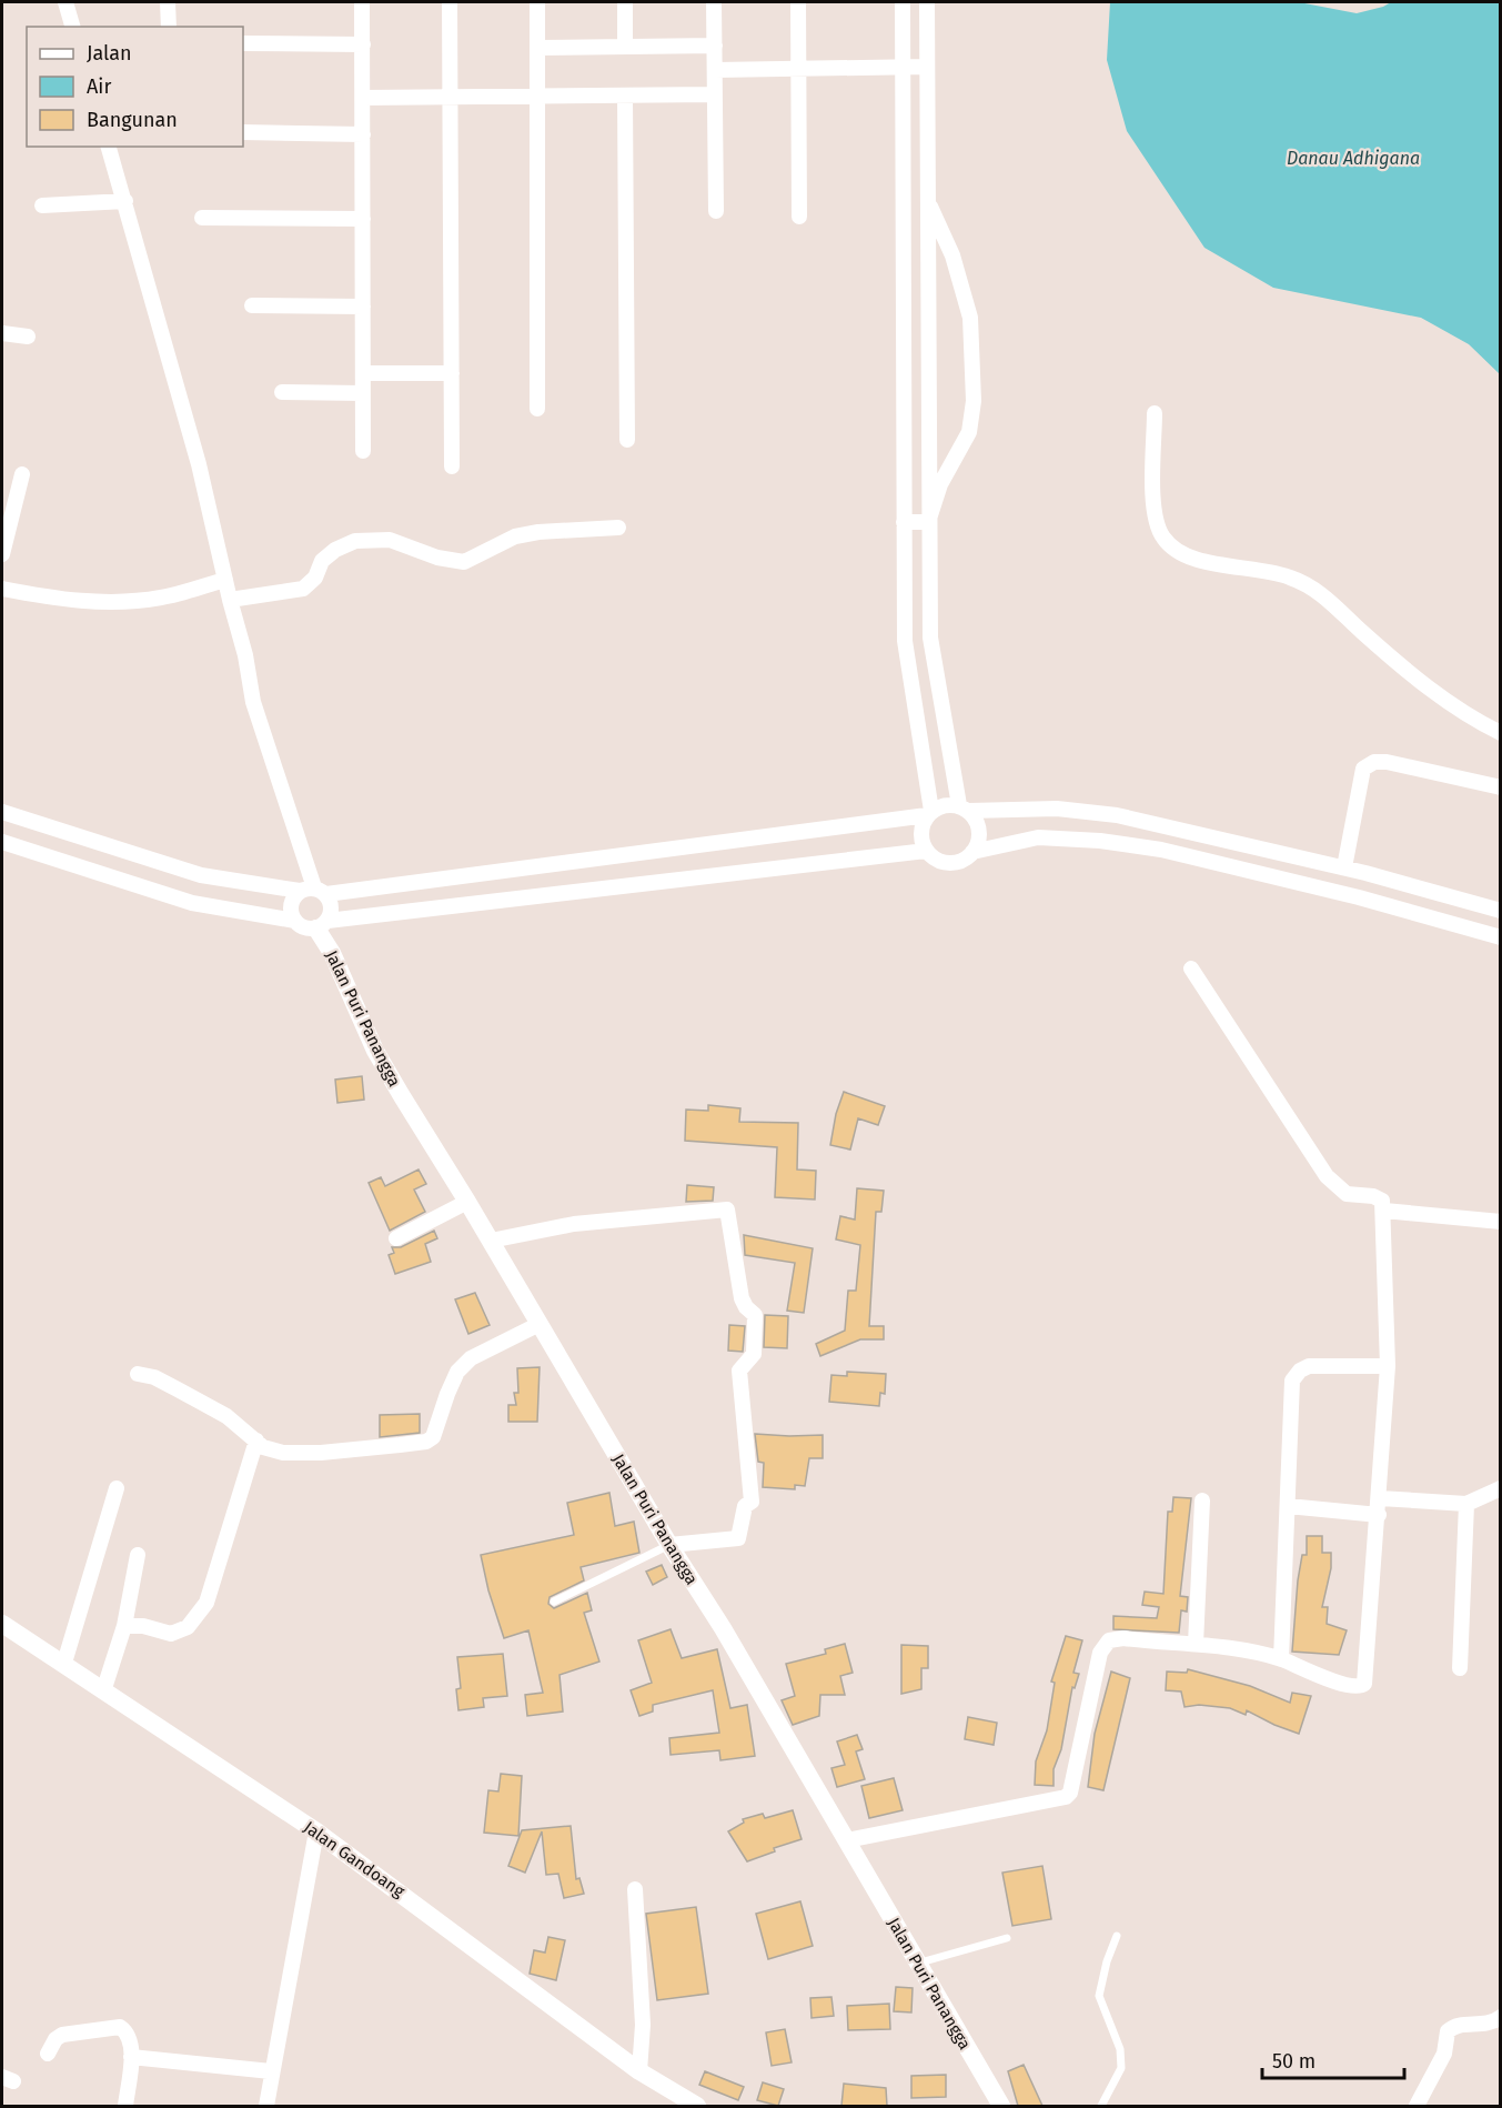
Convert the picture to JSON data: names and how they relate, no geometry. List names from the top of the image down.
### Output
{
  "streets": {
    "street": ["Jalan Puri Panangga", "Jalan Gandoang"]
  },
  "water": ["Danau Adhigana"],
  "legend": ["Jalan", "Air", "Bangunan"],
  "scale_bar": "50 m"
}
